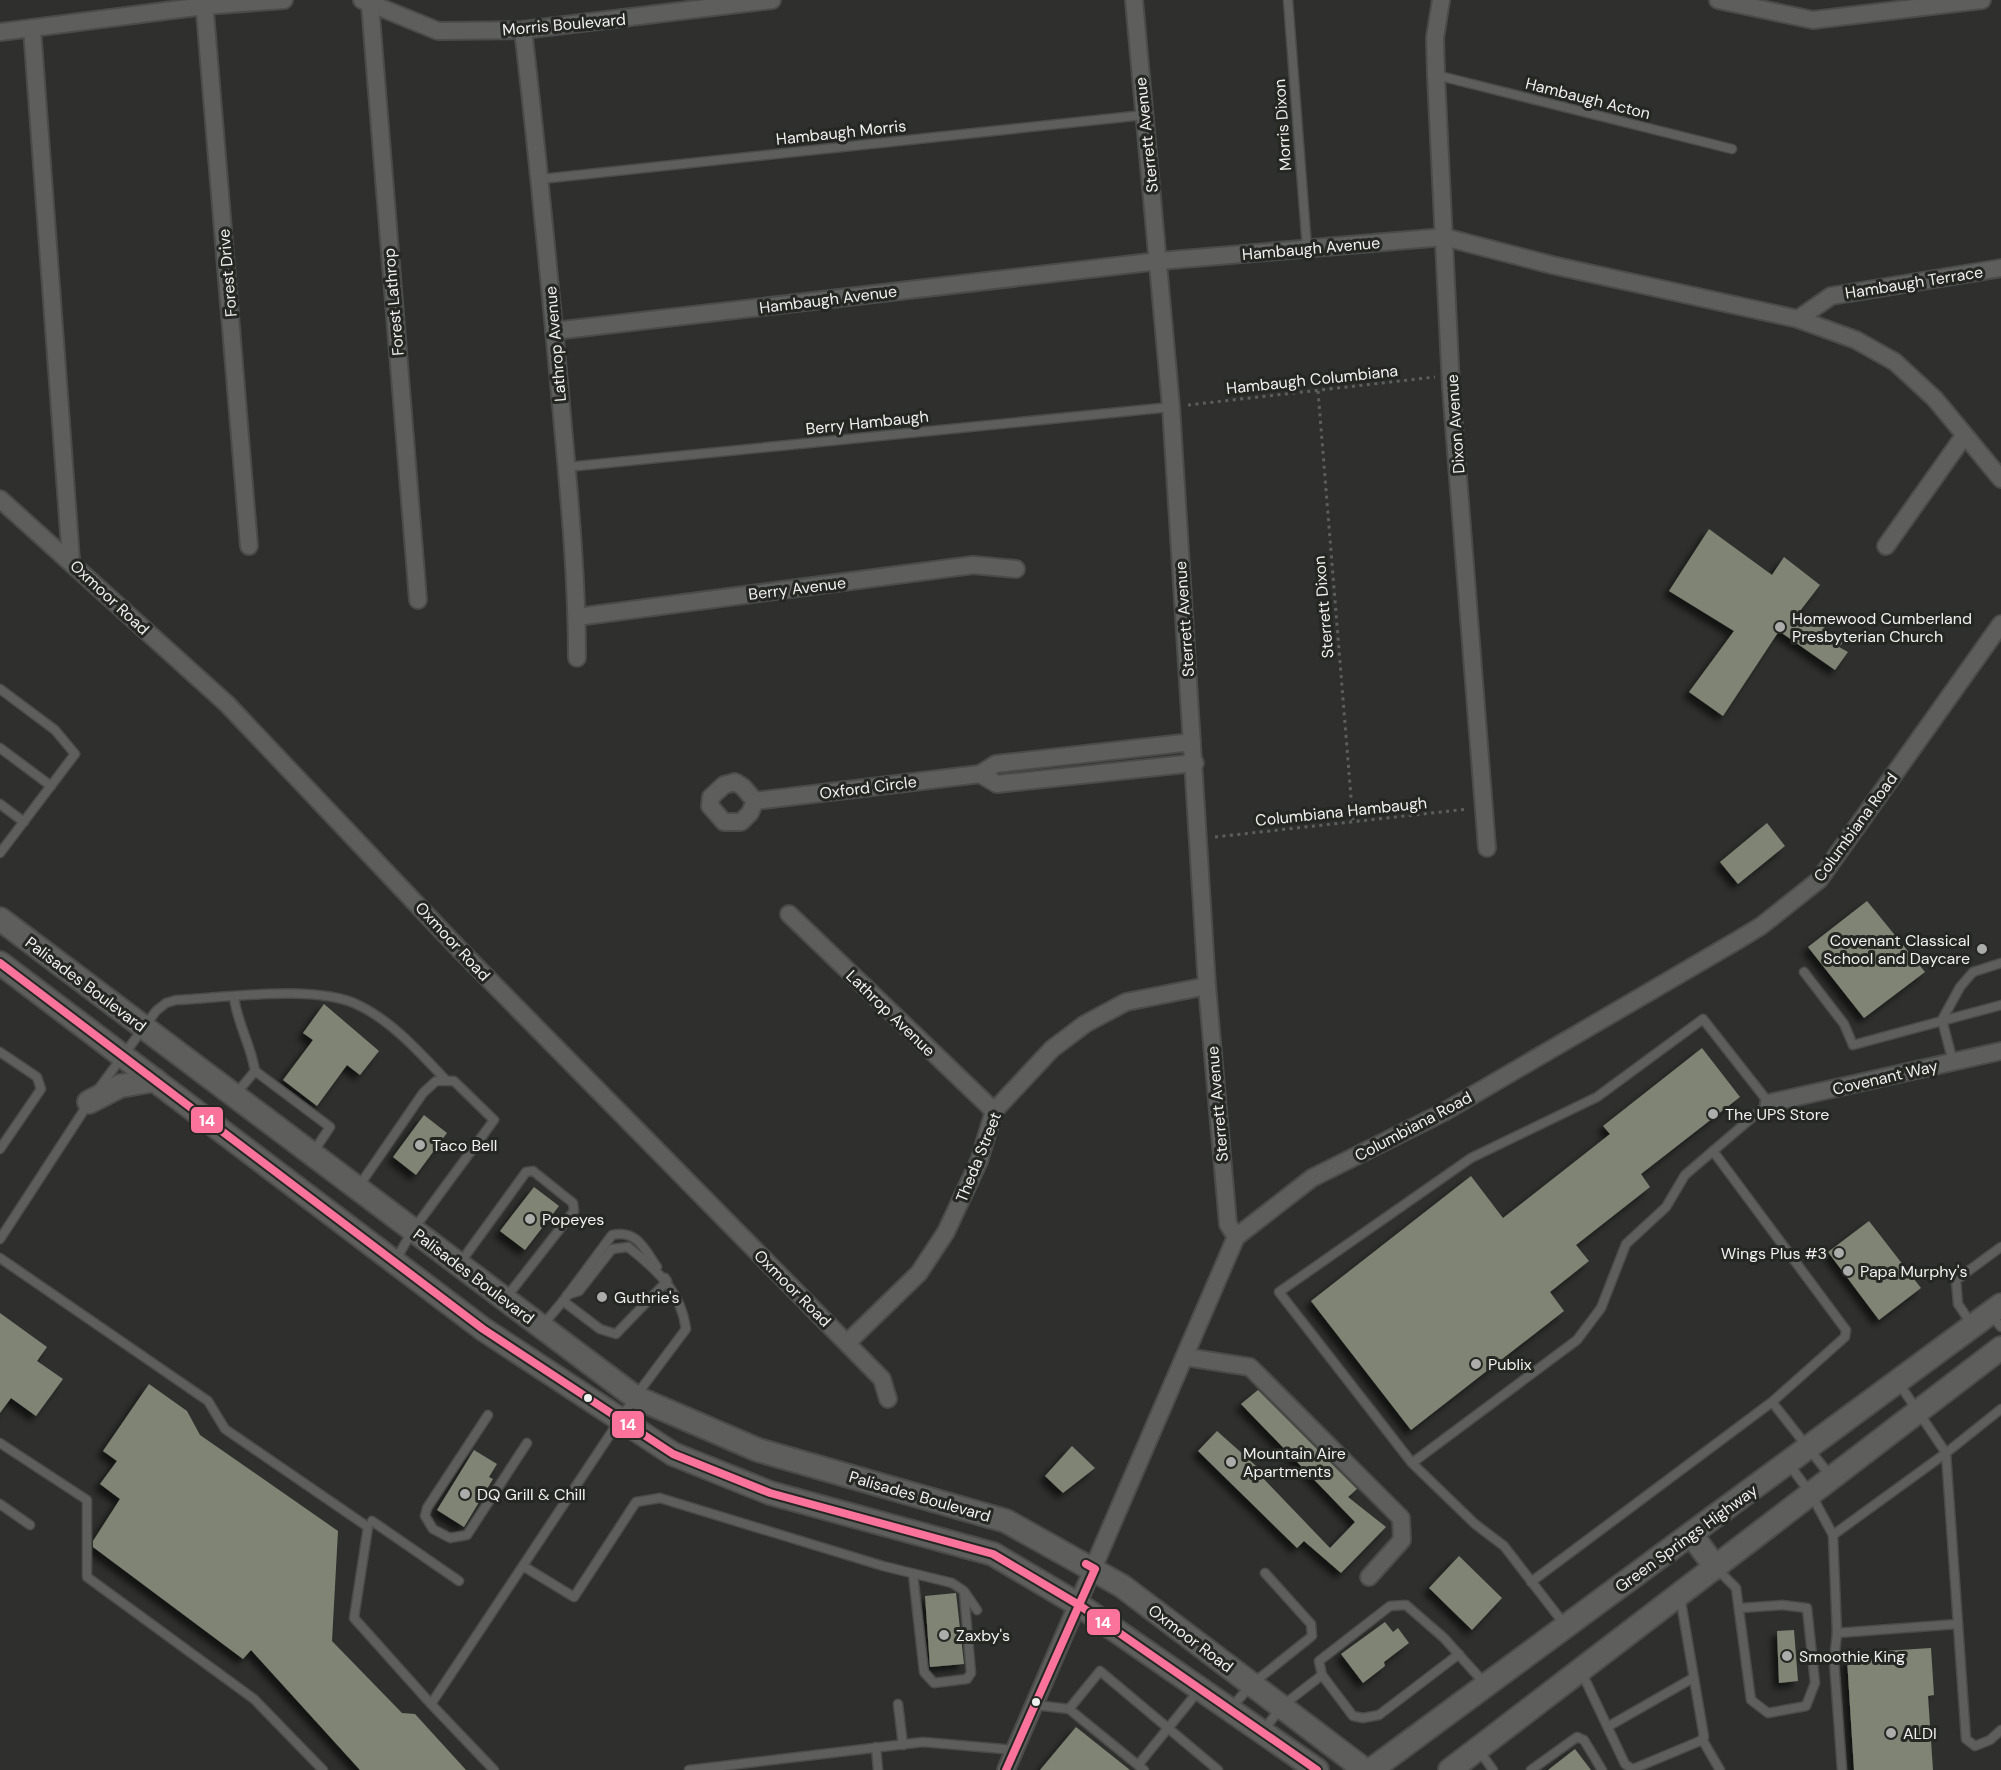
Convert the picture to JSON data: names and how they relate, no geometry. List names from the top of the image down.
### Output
{
  "streets": {
    "main road": ["Oxmoor Road", "Palisades Boulevard", "Green Springs Highway"],
    "street": [
      "Morris Boulevard",
      "Sterrett Avenue",
      "Hambaugh Avenue",
      "Forest Drive",
      "Hambaugh Terrace",
      "Forest Lathrop",
      "Lathrop Avenue",
      "Dixon Avenue",
      "Berry Avenue",
      "Oxford Circle",
      "Columbiana Road",
      "Covenant Way",
      "Theda Street"
    ],
    "lane": [
      "Hambaugh Acton",
      "Morris Dixon",
      "Hambaugh Morris",
      "Berry Hambaugh"
    ],
    "path": ["Hambaugh Columbiana", "Sterrett Dixon", "Columbiana Hambaugh"]
  },
  "crossings": [
    ["Morris Boulevard", "Forest Lathrop"],
    ["Morris Boulevard", "Lathrop Avenue"],
    ["Hambaugh Acton", "Dixon Avenue"],
    ["Morris Dixon", "Hambaugh Avenue"],
    ["Hambaugh Morris", "Sterrett Avenue"],
    ["Hambaugh Morris", "Lathrop Avenue"],
    ["Sterrett Avenue", "Hambaugh Avenue"],
    ["Sterrett Avenue", "Hambaugh Columbiana"],
    ["Sterrett Avenue", "Berry Hambaugh"],
    ["Sterrett Avenue", "Oxford Circle"],
    ["Sterrett Avenue", "Columbiana Hambaugh"],
    ["Sterrett Avenue", "Columbiana Road"],
    ["Sterrett Avenue", "Theda Street"],
    ["Hambaugh Avenue", "Hambaugh Terrace"],
    ["Hambaugh Avenue", "Lathrop Avenue"],
    ["Hambaugh Avenue", "Dixon Avenue"],
    ["Lathrop Avenue", "Berry Hambaugh"],
    ["Lathrop Avenue", "Berry Avenue"],
    ["Lathrop Avenue", "Theda Street"],
    ["Hambaugh Columbiana", "Berry Hambaugh"],
    ["Hambaugh Columbiana", "Dixon Avenue"],
    ["Hambaugh Columbiana", "Sterrett Dixon"],
    ["Dixon Avenue", "Columbiana Hambaugh"],
    ["Oxmoor Road", "Columbiana Road"],
    ["Oxmoor Road", "Palisades Boulevard"],
    ["Oxmoor Road", "Theda Street"],
    ["Sterrett Dixon", "Columbiana Hambaugh"]
  ],
  "places": [
    "Homewood Cumberland Presbyterian Church",
    "Covenant Classical School and Daycare",
    "The UPS Store",
    "Taco Bell",
    "Popeyes",
    "Wings Plus #3",
    "Papa Murphy's",
    "Guthrie's",
    "Publix",
    "Mountain Aire Apartments",
    "DQ Grill & Chill",
    "Zaxby's",
    "Smoothie King",
    "ALDI"
  ],
  "lines": ["transit line 14"]
}
